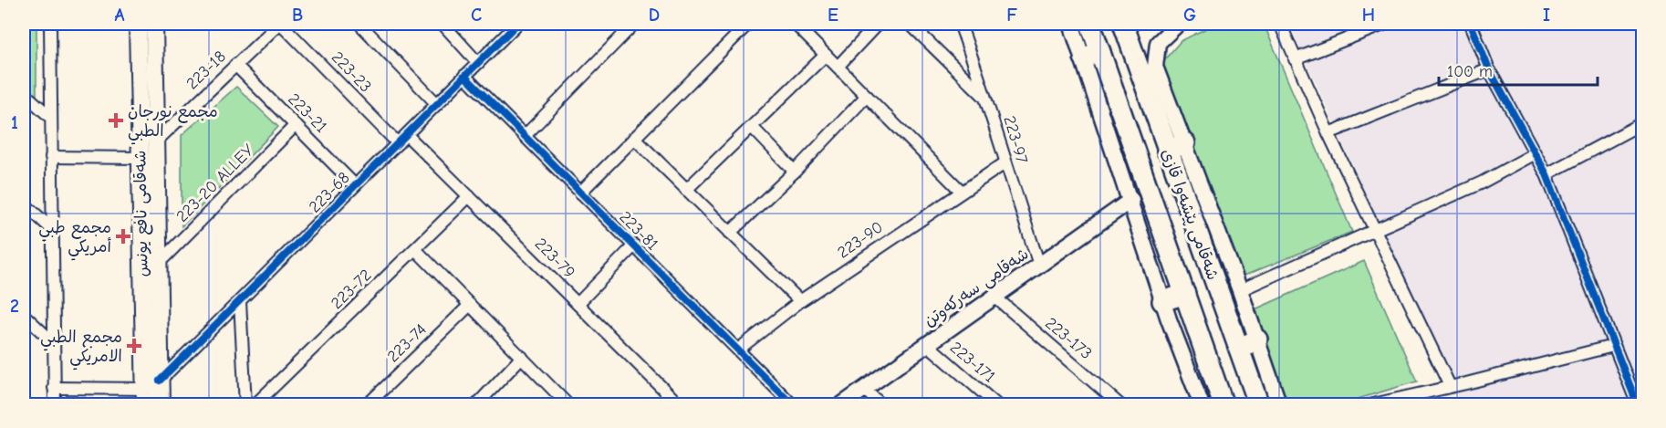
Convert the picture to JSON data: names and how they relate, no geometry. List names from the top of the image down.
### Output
{
  "streets": {
    "highway": ["شەقامی پێشەوا قازی"],
    "main road": ["شەقامی نافع یونس"],
    "street": [
      "223-18",
      "223-23",
      "223-21",
      "223-97",
      "223-20 ALLEY",
      "223-68",
      "223-81",
      "223-90",
      "223-79",
      "شەقامی سەرکەوتن",
      "223-72",
      "223-173",
      "223-74",
      "223-171"
    ]
  },
  "crossings": [
    ["223-18", "223-23"],
    ["223-18", "223-21"],
    ["223-18", "شەقامی نافع یونس"],
    ["223-23", "223-68"],
    ["223-21", "223-20 ALLEY"],
    ["223-21", "223-68"],
    ["223-97", "223-90"],
    ["223-97", "شەقامی سەرکەوتن"],
    ["223-20 ALLEY", "شەقامی نافع یونس"],
    ["223-68", "شەقامی نافع یونس"],
    ["223-68", "223-81"],
    ["223-68", "223-79"],
    ["223-81", "223-90"],
    ["223-79", "223-72"],
    ["شەقامی سەرکەوتن", "223-173"],
    ["شەقامی سەرکەوتن", "223-171"]
  ],
  "places": {
    "health": ["مجمع نورجان الطبي", "مجمع طبي أمریکي", "مجمع الطبي الامريكي"]
  },
  "scale_bar": "100 m",
  "grid": {
    "columns": [
      "A",
      "B",
      "C",
      "D",
      "E",
      "F",
      "G",
      "H",
      "I"
    ],
    "rows": ["1", "2"]
  }
}
